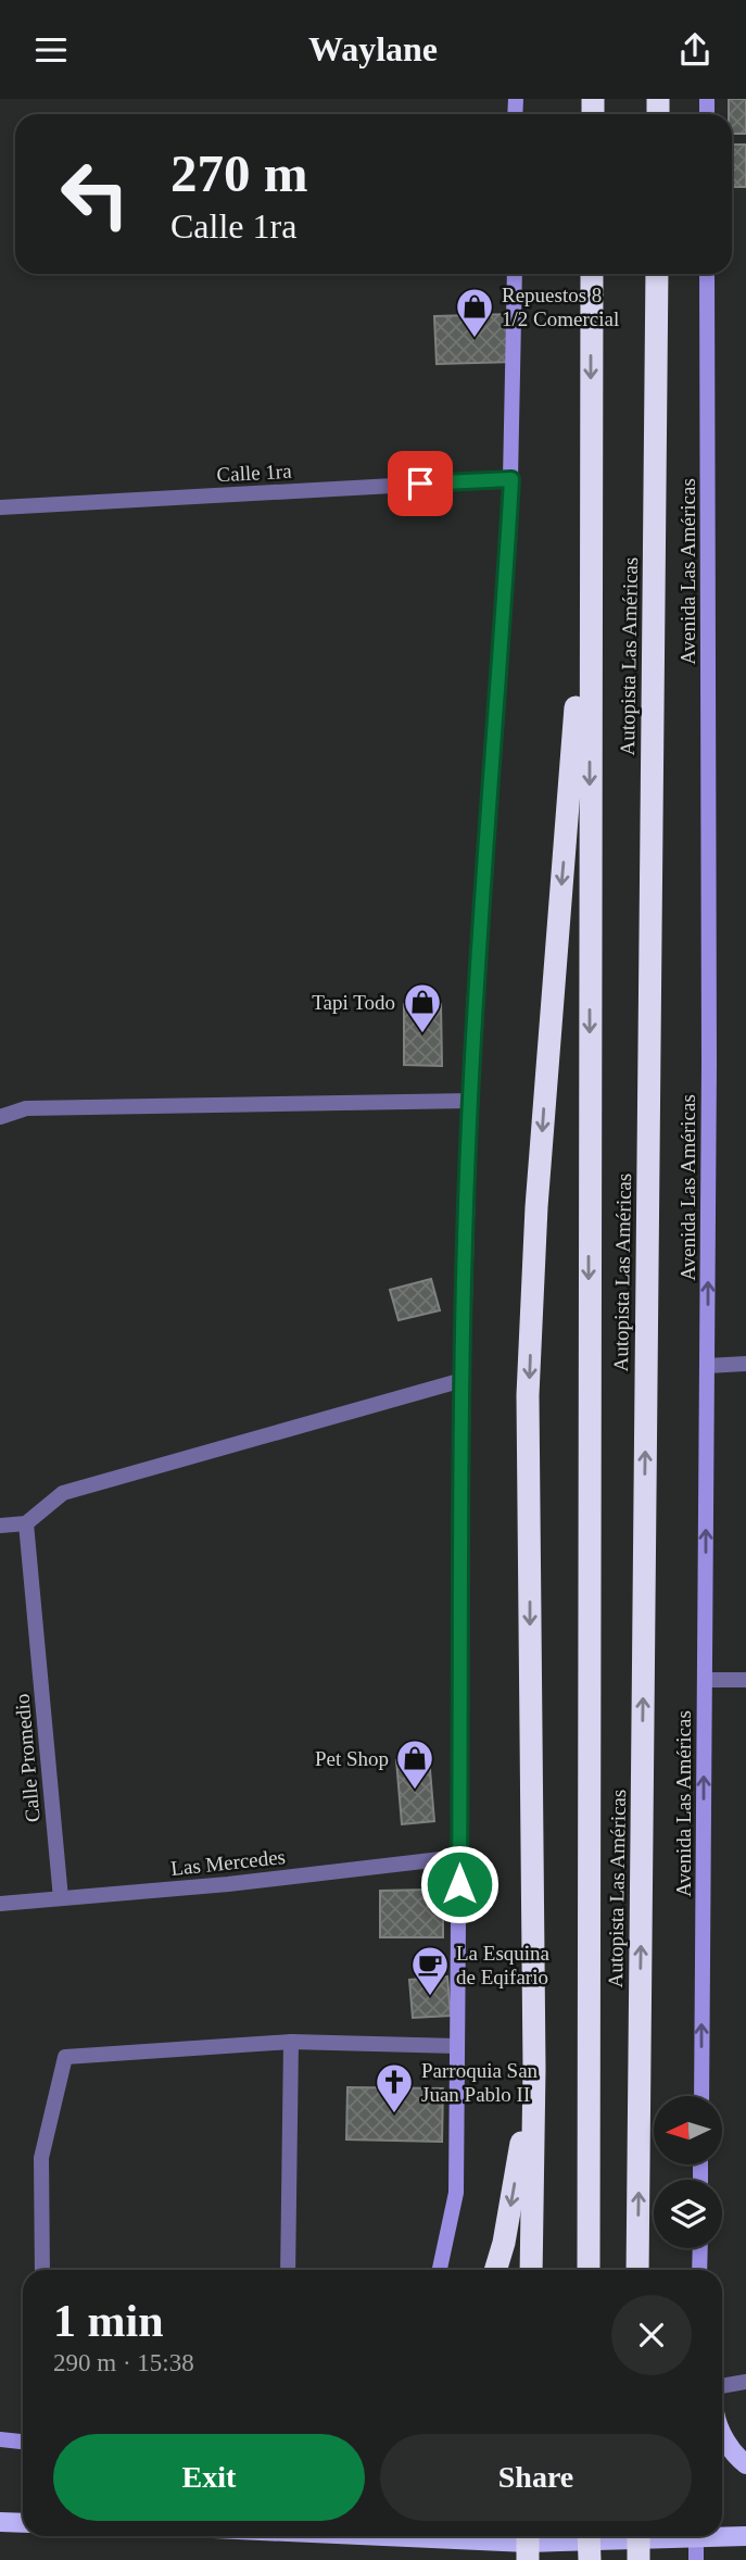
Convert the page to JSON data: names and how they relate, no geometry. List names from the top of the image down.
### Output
{
  "streets": {
    "highway": ["Autopista Las Américas"],
    "street": [
      "Calle 1ra",
      "Avenida Las Américas",
      "Calle Promedio",
      "Las Mercedes"
    ]
  },
  "crossings": [
    ["Calle Promedio", "Las Mercedes"]
  ],
  "one_way": ["Avenida Las Américas"],
  "places": {
    "shop": ["Repuestos 8 1/2 Comercial", "Tapi Todo", "Pet Shop"],
    "cafe": ["La Esquina de Eqifario"],
    "church": ["Parroquia San Juan Pablo II"]
  },
  "north": "left",
  "page": {
    "header": "Waylane",
    "turn": ["270 m", "Calle 1ra"],
    "heading": ["1 min", "290 m · 15:38"],
    "buttons": ["Exit", "Share"]
  }
}
